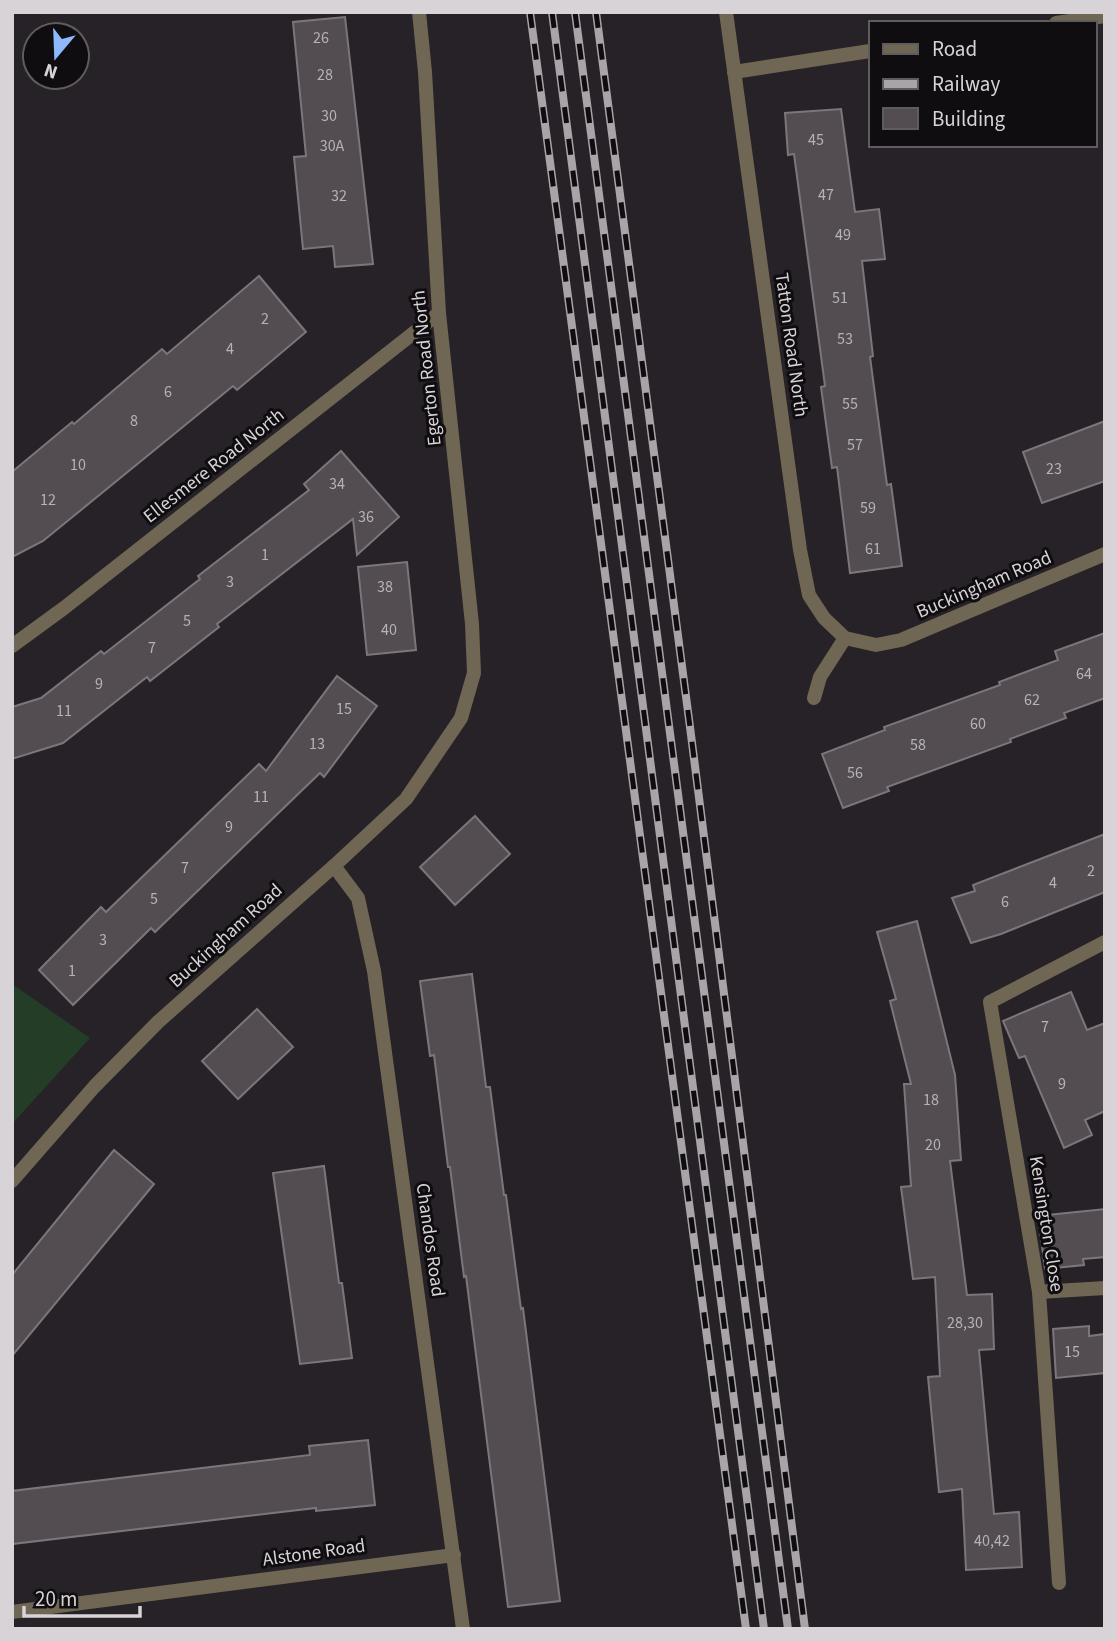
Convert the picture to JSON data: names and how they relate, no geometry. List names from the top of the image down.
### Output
{
  "streets": {
    "street": [
      "Tatton Road North",
      "Egerton Road North",
      "Ellesmere Road North",
      "Buckingham Road",
      "Kensington Close",
      "Chandos Road",
      "Alstone Road"
    ]
  },
  "crossings": [
    ["Tatton Road North", "Buckingham Road"],
    ["Egerton Road North", "Ellesmere Road North"],
    ["Egerton Road North", "Buckingham Road"],
    ["Buckingham Road", "Chandos Road"],
    ["Chandos Road", "Alstone Road"]
  ],
  "house_numbers": [
    "26",
    "28",
    "30",
    "45",
    "30A",
    "47",
    "32",
    "49",
    "51",
    "2",
    "53",
    "4",
    "6",
    "55",
    "8",
    "57",
    "10",
    "23",
    "34",
    "12",
    "59",
    "36",
    "61",
    "1",
    "3",
    "38",
    "5",
    "40",
    "7",
    "64",
    "9",
    "62",
    "15",
    "11",
    "60",
    "13",
    "58",
    "56",
    "11",
    "9",
    "7",
    "2",
    "4",
    "5",
    "6",
    "3",
    "1",
    "7",
    "9",
    "18",
    "20",
    "28,30",
    "15",
    "40,42"
  ],
  "legend": ["Road", "Railway", "Building"],
  "scale_bar": "20 m",
  "north": "bottom"
}
